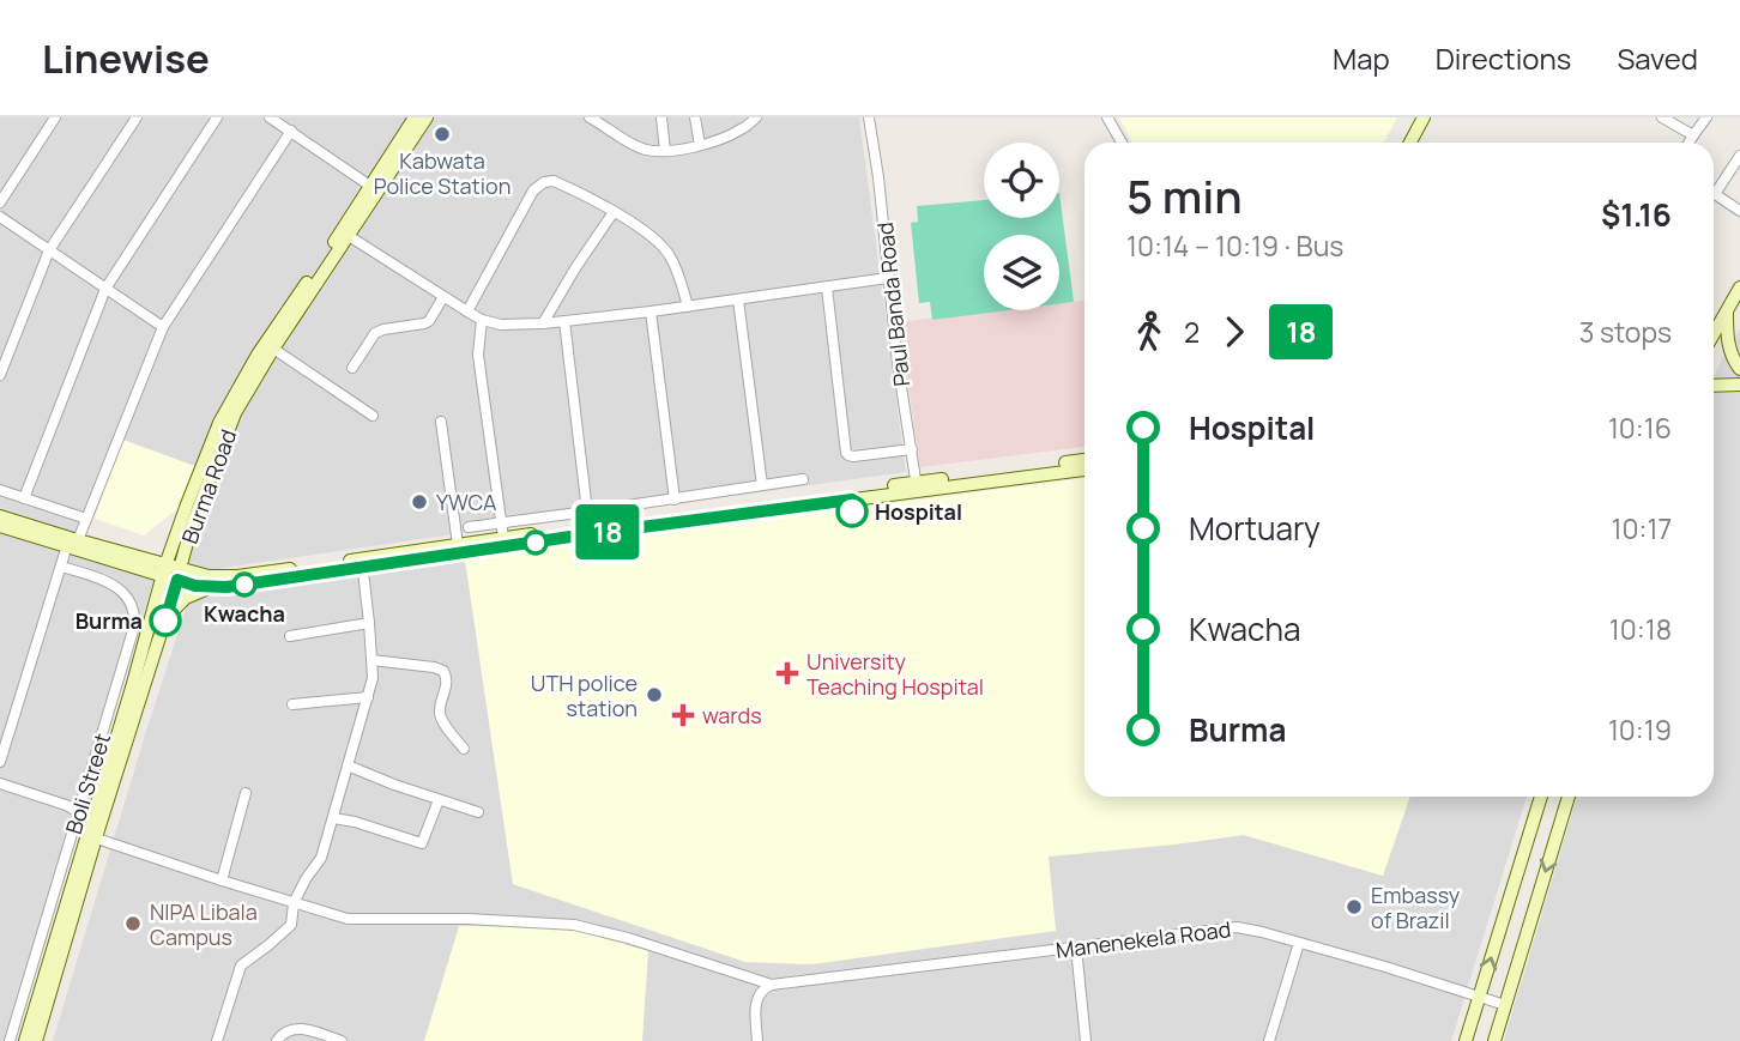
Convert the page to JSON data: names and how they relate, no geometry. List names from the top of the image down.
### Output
{
  "streets": {
    "main road": ["Burma Road"],
    "street": ["Paul Banda Road", "Boli Street", "Manenekela Road"]
  },
  "crossings": [
    ["Burma Road", "Boli Street"]
  ],
  "places": {
    "other": [
      "Kabwata Police Station",
      "YWCA",
      "Hospital",
      "Kwacha",
      "Burma",
      "UTH police station",
      "Embassy of Brazil",
      "NIPA Libala Campus"
    ],
    "health": ["University Teaching Hospital", "wards"]
  },
  "lines": ["bus line 18"],
  "page": {
    "header": "Linewise",
    "nav": ["Map", "Directions", "Saved"],
    "on_map": "18",
    "heading": ["5 min", "10:14 – 10:19 · Bus", "$1.16"],
    "legs": ["2", "18", "3 stops"],
    "list": [
      {
        "name": "Hospital",
        "value": "10:16"
      },
      {
        "name": "Mortuary",
        "value": "10:17"
      },
      {
        "name": "Kwacha",
        "value": "10:18"
      },
      {
        "name": "Burma",
        "value": "10:19"
      }
    ]
  }
}
